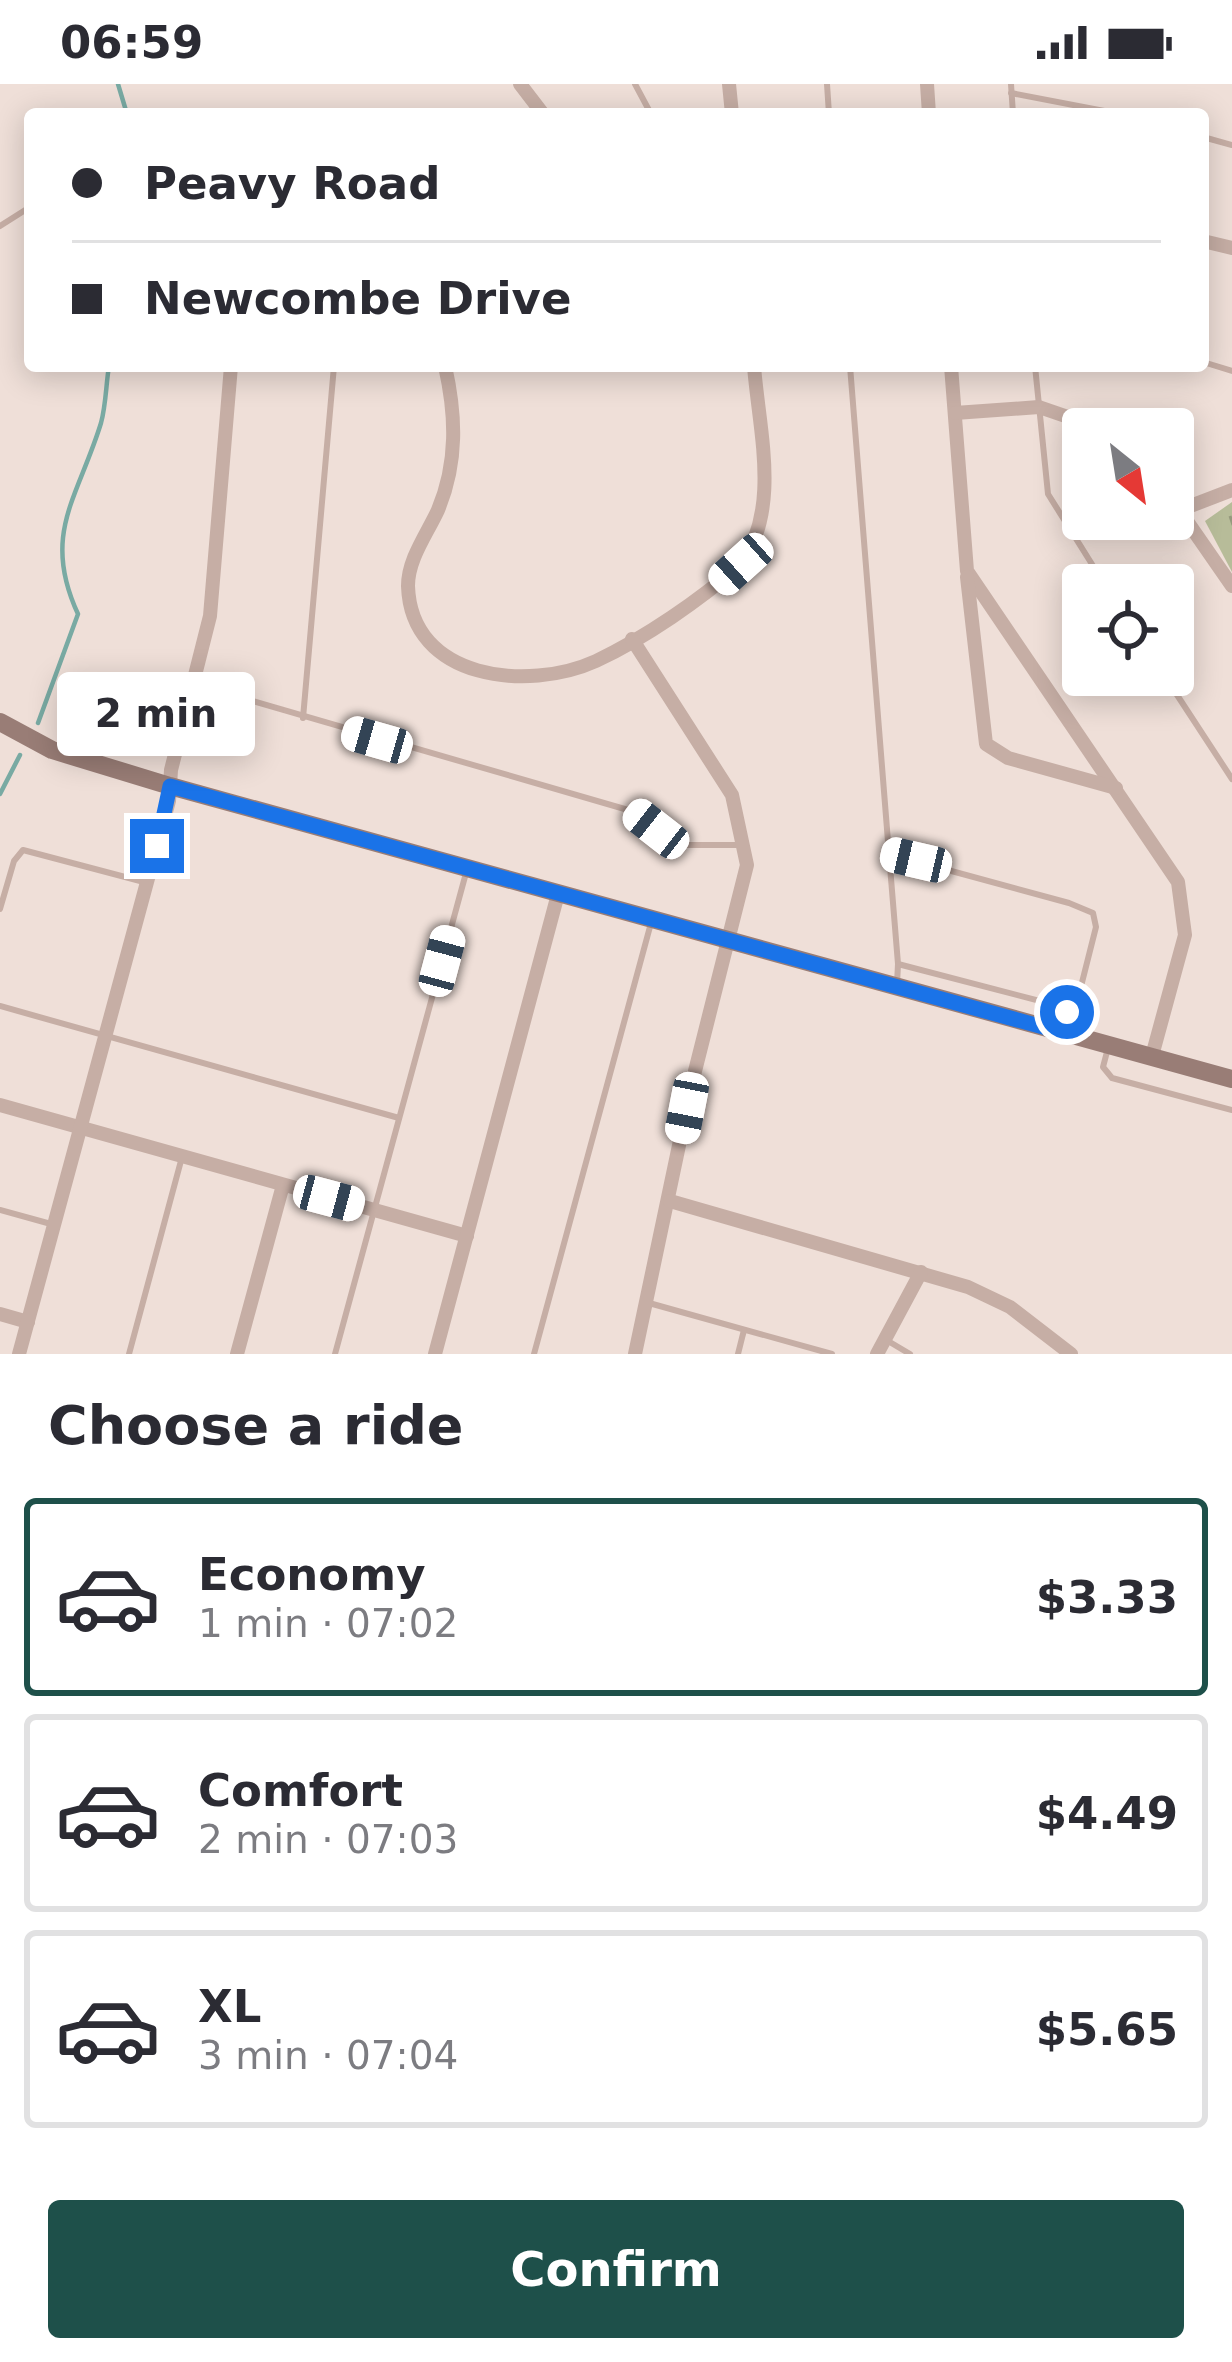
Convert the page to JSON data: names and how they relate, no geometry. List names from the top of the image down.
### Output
{
  "north": "bottom right",
  "page": {
    "status": "06:59",
    "banner": ["Peavy Road", "Newcombe Drive"],
    "bubble": "2 min",
    "heading": "Choose a ride",
    "list": [
      {
        "name": "Economy",
        "note": "1 min · 07:02",
        "value": "$3.33"
      },
      {
        "name": "Comfort",
        "note": "2 min · 07:03",
        "value": "$4.49"
      },
      {
        "name": "XL",
        "note": "3 min · 07:04",
        "value": "$5.65"
      }
    ],
    "buttons": "Confirm"
  }
}
